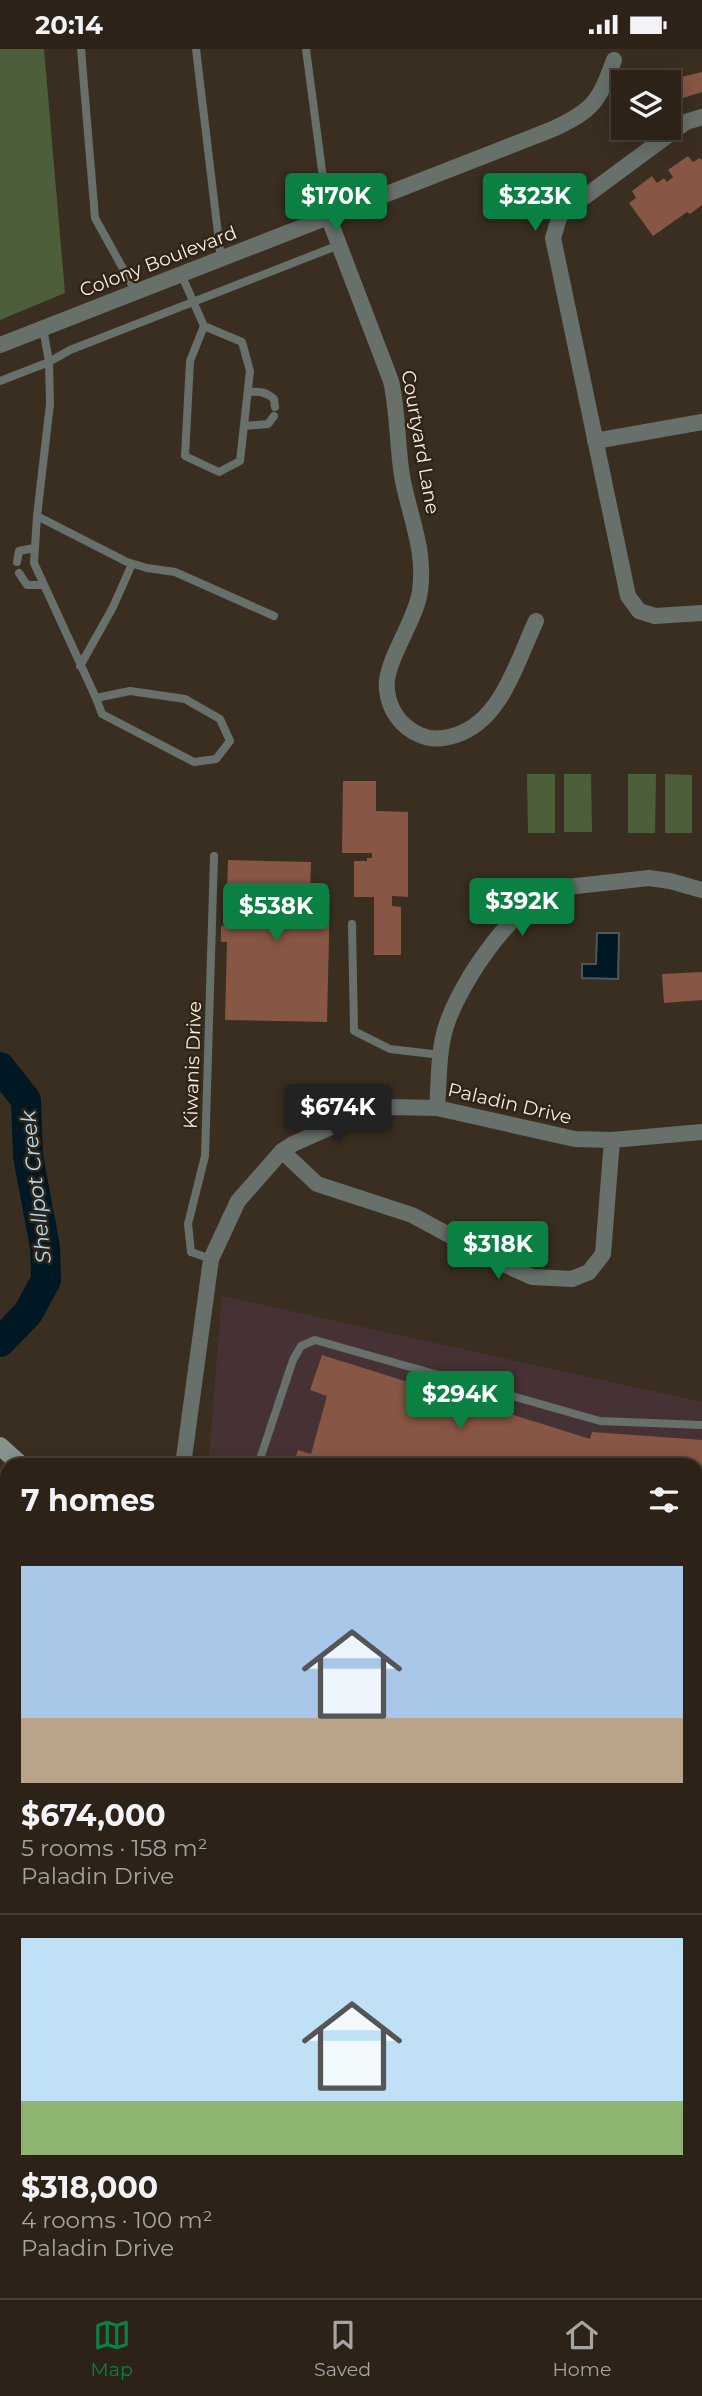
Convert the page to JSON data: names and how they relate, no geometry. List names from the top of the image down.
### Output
{
  "streets": {
    "street": ["Colony Boulevard", "Courtyard Lane", "Paladin Drive"],
    "lane": ["Kiwanis Drive"]
  },
  "crossings": [
    ["Colony Boulevard", "Courtyard Lane"],
    ["Kiwanis Drive", "Paladin Drive"]
  ],
  "water": ["Shellpot Creek"],
  "page": {
    "status": "20:14",
    "price": [
      "$170K",
      "$323K",
      "$392K",
      "$538K",
      "$674K",
      "$318K",
      "$294K"
    ],
    "heading": "7 homes",
    "list": [
      {
        "name": "$674,000",
        "note": "5 rooms · 158 m² · Paladin Drive"
      },
      {
        "name": "$318,000",
        "note": "4 rooms · 100 m² · Paladin Drive"
      }
    ],
    "tabs": ["Map", "Saved", "Home"]
  }
}
